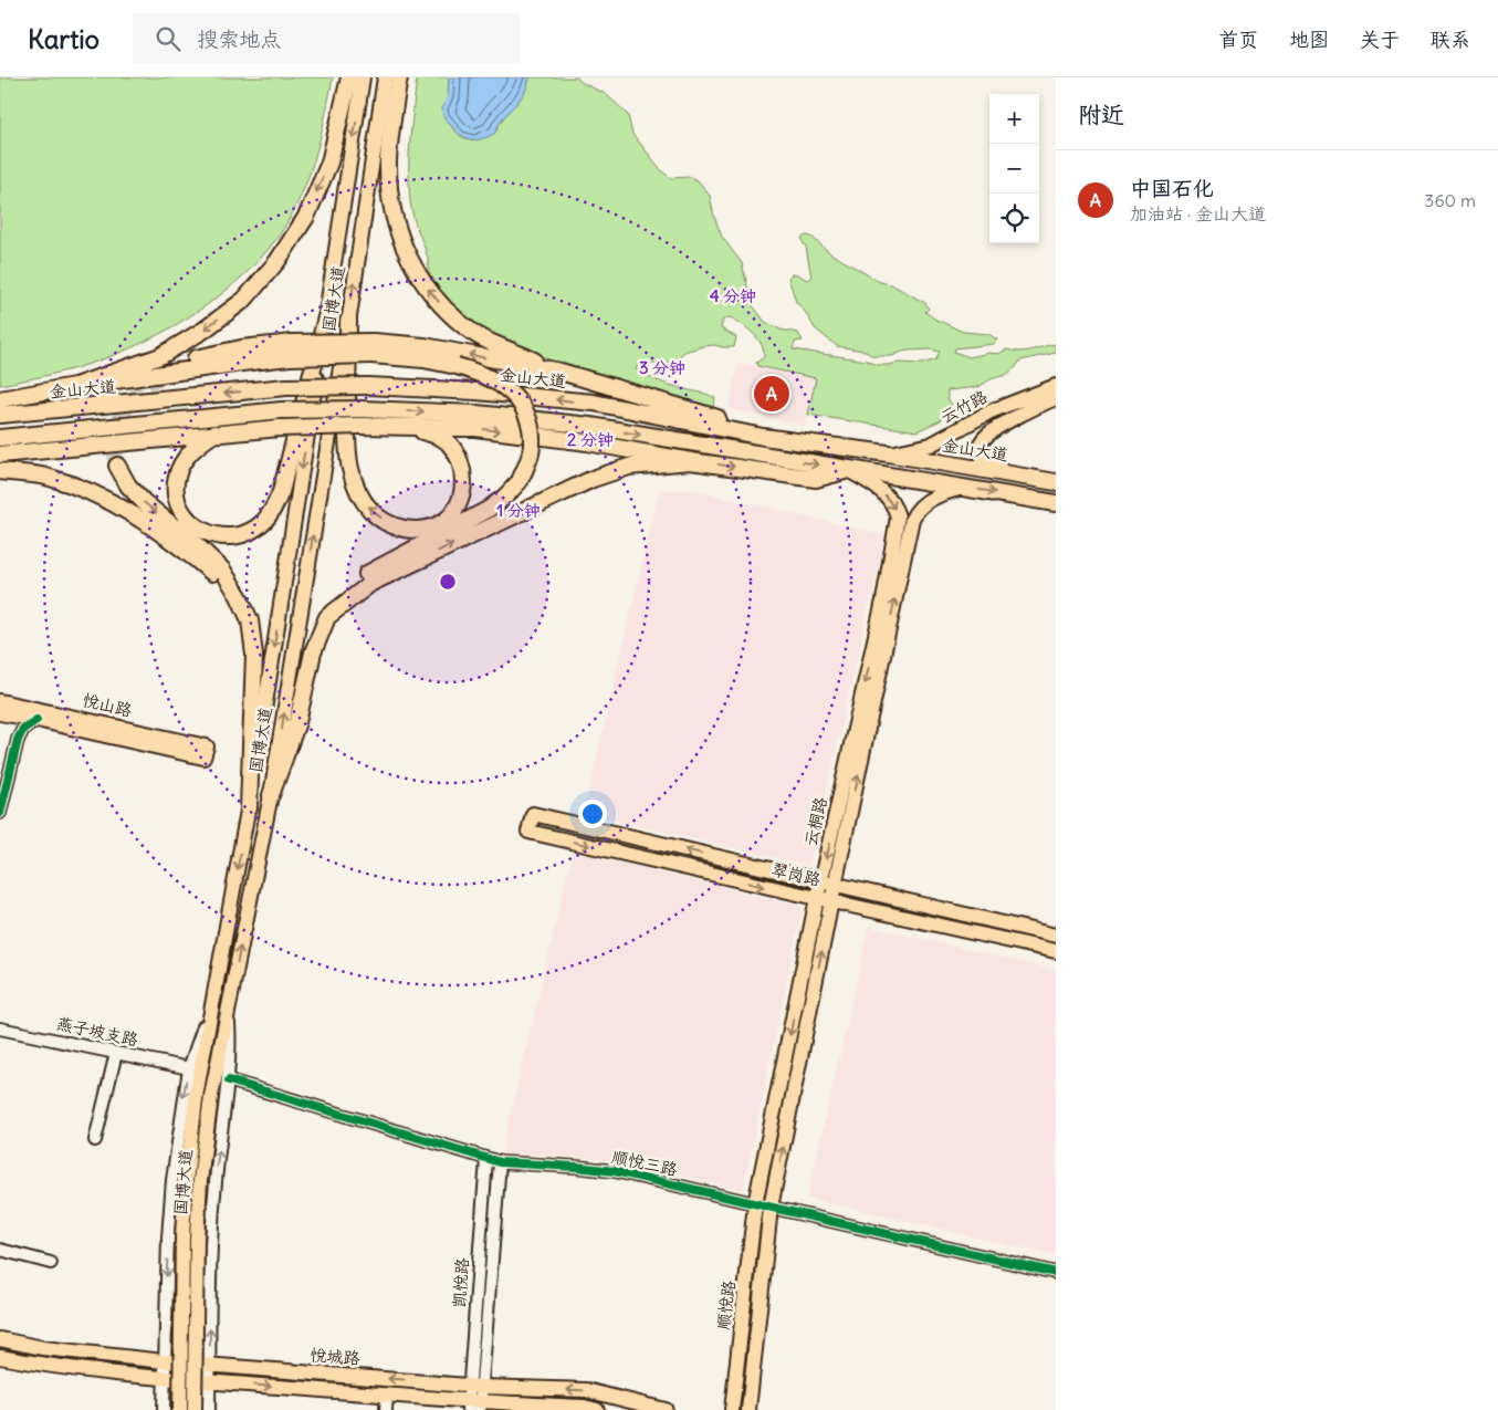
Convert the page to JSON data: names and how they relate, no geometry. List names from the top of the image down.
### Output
{
  "streets": {
    "highway": ["金山大道"],
    "main road": [
      "国博大道",
      "云竹路",
      "悦山路",
      "云桐路",
      "翠岗路",
      "顺悦路",
      "悦城路"
    ],
    "street": ["燕子坡支路", "顺悦三路", "凯悦路"]
  },
  "crossings": [
    ["金山大道", "云竹路"],
    ["云桐路", "翠岗路"],
    ["云桐路", "顺悦三路"],
    ["云桐路", "顺悦路"],
    ["顺悦三路", "凯悦路"],
    ["顺悦三路", "顺悦路"],
    ["凯悦路", "悦城路"]
  ],
  "page": {
    "header": "Kartio",
    "search": "搜索地点",
    "nav": [
      "首页",
      "地图",
      "关于",
      "联系"
    ],
    "heading": "附近",
    "map_buttons": ["+", "−"],
    "list": [
      {
        "mark": "A",
        "name": "中国石化",
        "note": "加油站 · 金山大道",
        "value": "360 m"
      }
    ],
    "pins": "A"
  },
  "rings": [
    "4 分钟",
    "3 分钟",
    "2 分钟",
    "1 分钟"
  ]
}
